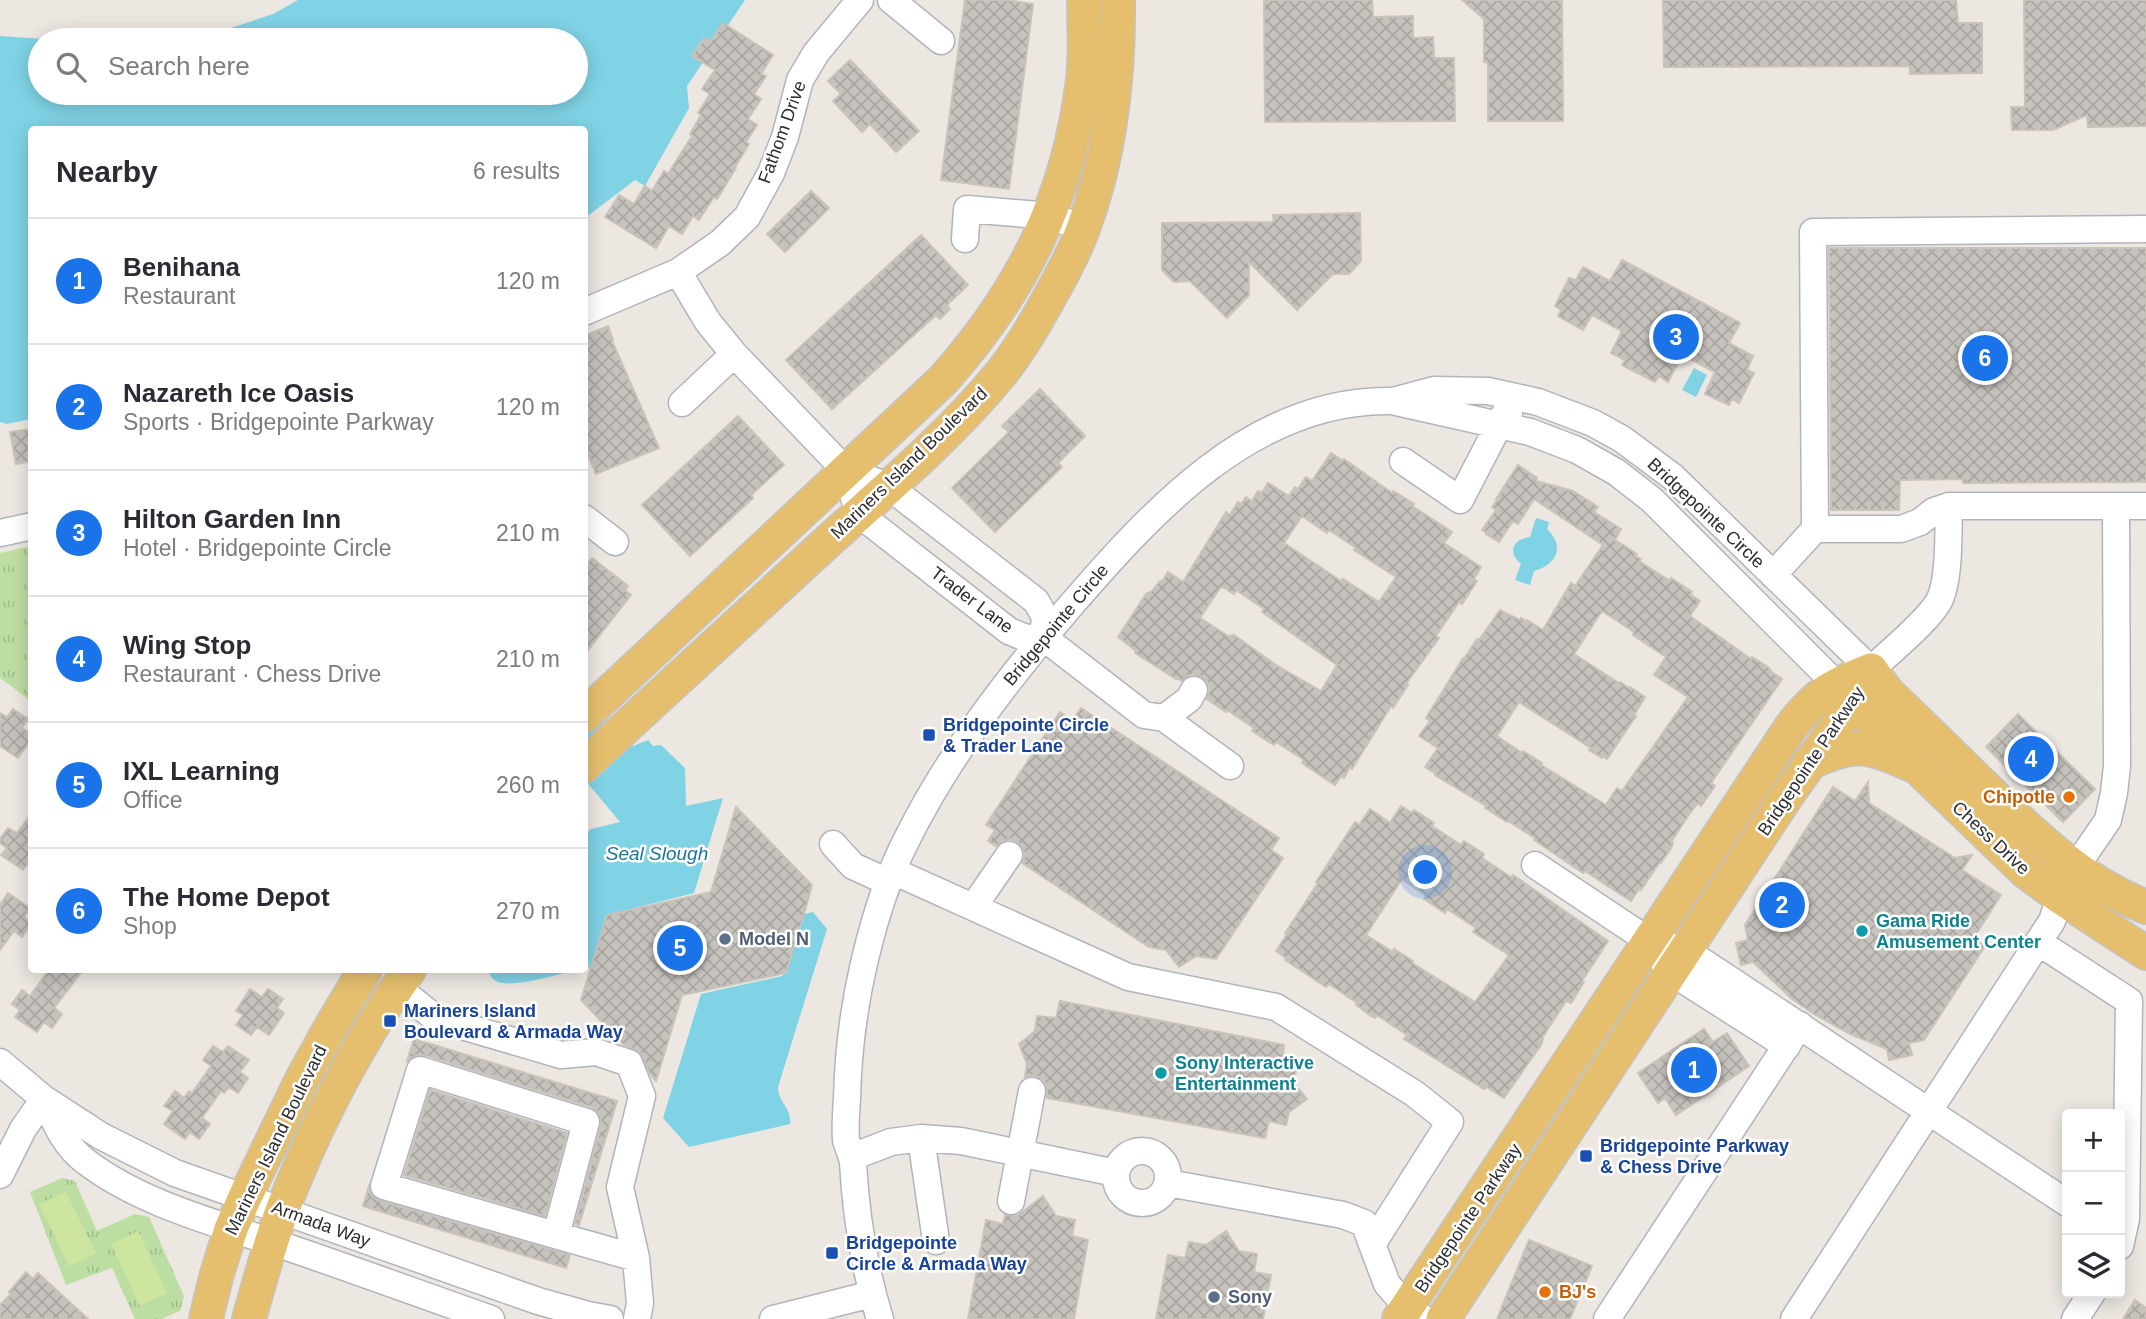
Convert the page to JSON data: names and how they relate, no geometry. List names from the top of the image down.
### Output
{
  "streets": {
    "main road": ["Mariners Island Boulevard", "Bridgepointe Parkway", "Chess Drive"],
    "street": [
      "Fathom Drive",
      "Bridgepointe Circle",
      "Trader Lane",
      "Armada Way"
    ]
  },
  "crossings": [
    ["Fathom Drive", "Trader Lane"],
    ["Mariners Island Boulevard", "Trader Lane"],
    ["Mariners Island Boulevard", "Armada Way"],
    ["Bridgepointe Circle", "Trader Lane"],
    ["Bridgepointe Circle", "Bridgepointe Parkway"],
    ["Bridgepointe Circle", "Chess Drive"],
    ["Bridgepointe Parkway", "Chess Drive"]
  ],
  "water": ["Seal Slough"],
  "places": {
    "transit": [
      "Bridgepointe Circle & Trader Lane",
      "Mariners Island Boulevard & Armada Way",
      "Bridgepointe Parkway & Chess Drive",
      "Bridgepointe Circle & Armada Way"
    ],
    "other": [
      "Chipotle",
      "Gama Ride Amusement Center",
      "Model N",
      "Sony Interactive Entertainment",
      "BJ's",
      "Sony"
    ]
  },
  "page": {
    "search": "Search here",
    "heading": ["Nearby", "6 results"],
    "list": [
      {
        "mark": "1",
        "name": "Benihana",
        "note": "Restaurant",
        "value": "120 m"
      },
      {
        "mark": "2",
        "name": "Nazareth Ice Oasis",
        "note": "Sports · Bridgepointe Parkway",
        "value": "120 m"
      },
      {
        "mark": "3",
        "name": "Hilton Garden Inn",
        "note": "Hotel · Bridgepointe Circle",
        "value": "210 m"
      },
      {
        "mark": "4",
        "name": "Wing Stop",
        "note": "Restaurant · Chess Drive",
        "value": "210 m"
      },
      {
        "mark": "5",
        "name": "IXL Learning",
        "note": "Office",
        "value": "260 m"
      },
      {
        "mark": "6",
        "name": "The Home Depot",
        "note": "Shop",
        "value": "270 m"
      }
    ],
    "pins": [
      "3",
      "6",
      "4",
      "2",
      "5",
      "1"
    ],
    "map_buttons": ["+", "−"]
  }
}
